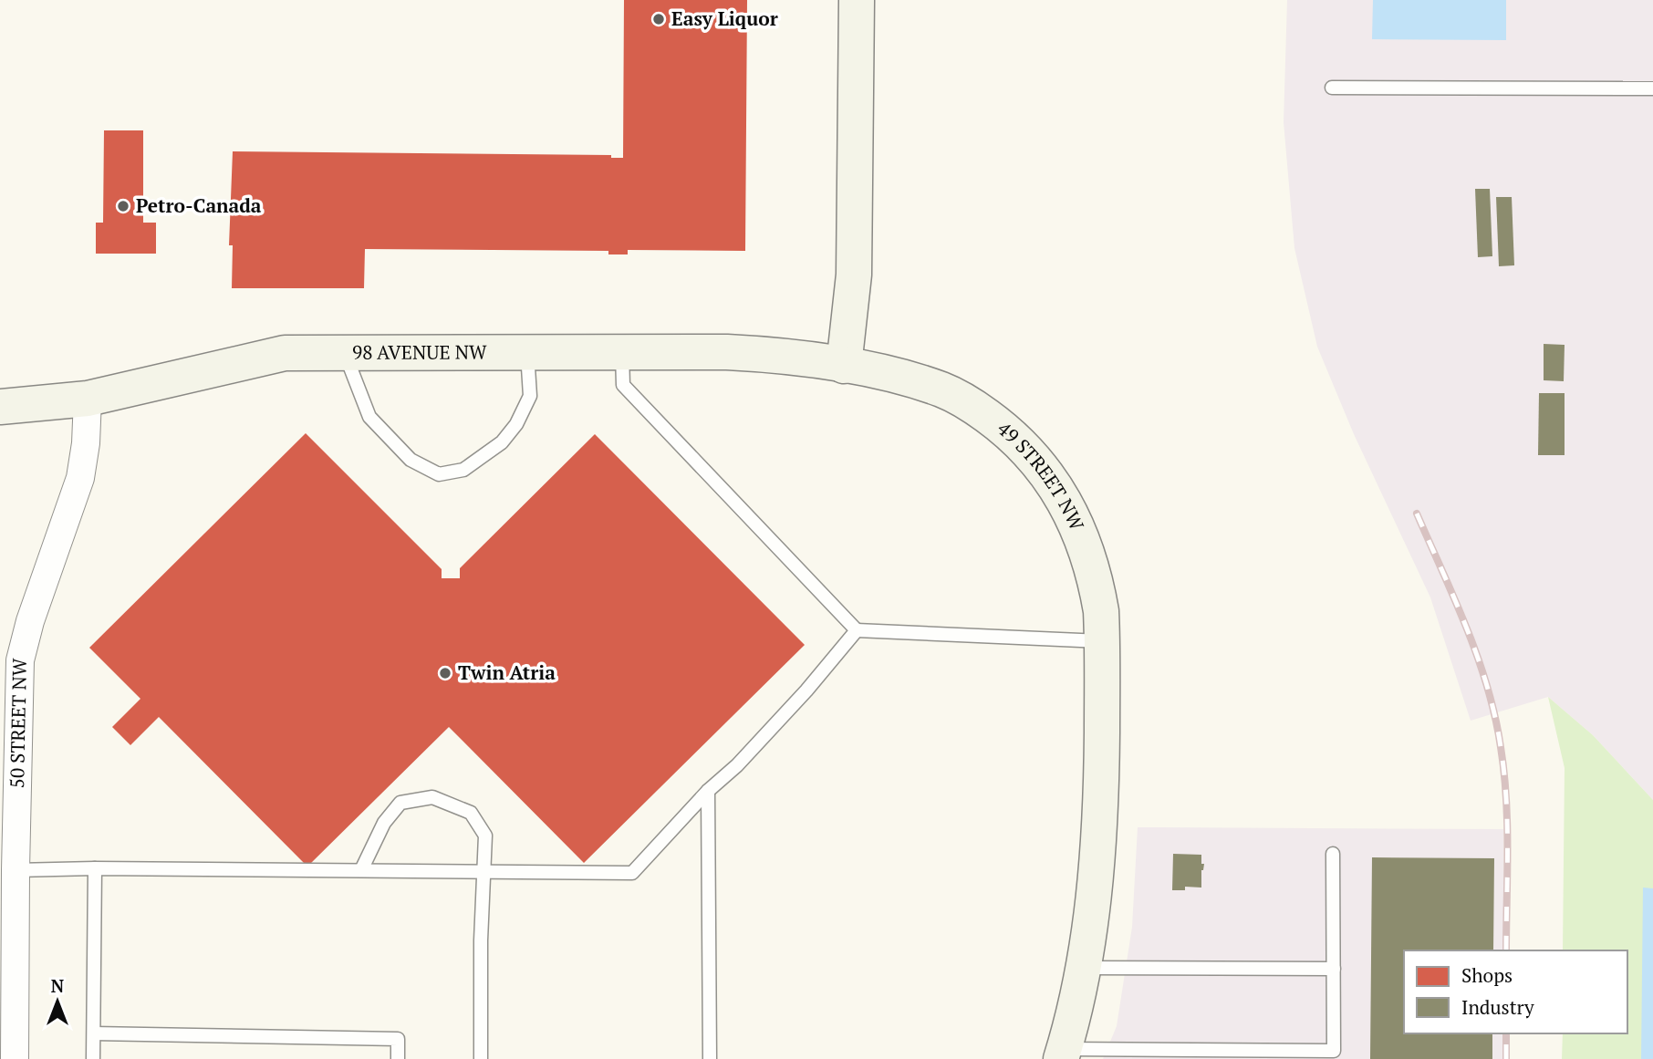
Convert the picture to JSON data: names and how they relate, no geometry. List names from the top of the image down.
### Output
{
  "streets": {
    "street": ["98 AVENUE NW", "49 STREET NW", "50 STREET NW"]
  },
  "crossings": [
    ["98 AVENUE NW", "49 STREET NW"],
    ["98 AVENUE NW", "50 STREET NW"]
  ],
  "places": ["Easy Liquor", "Petro-Canada", "Twin Atria"],
  "legend": ["Shops", "Industry"],
  "north": "top"
}
